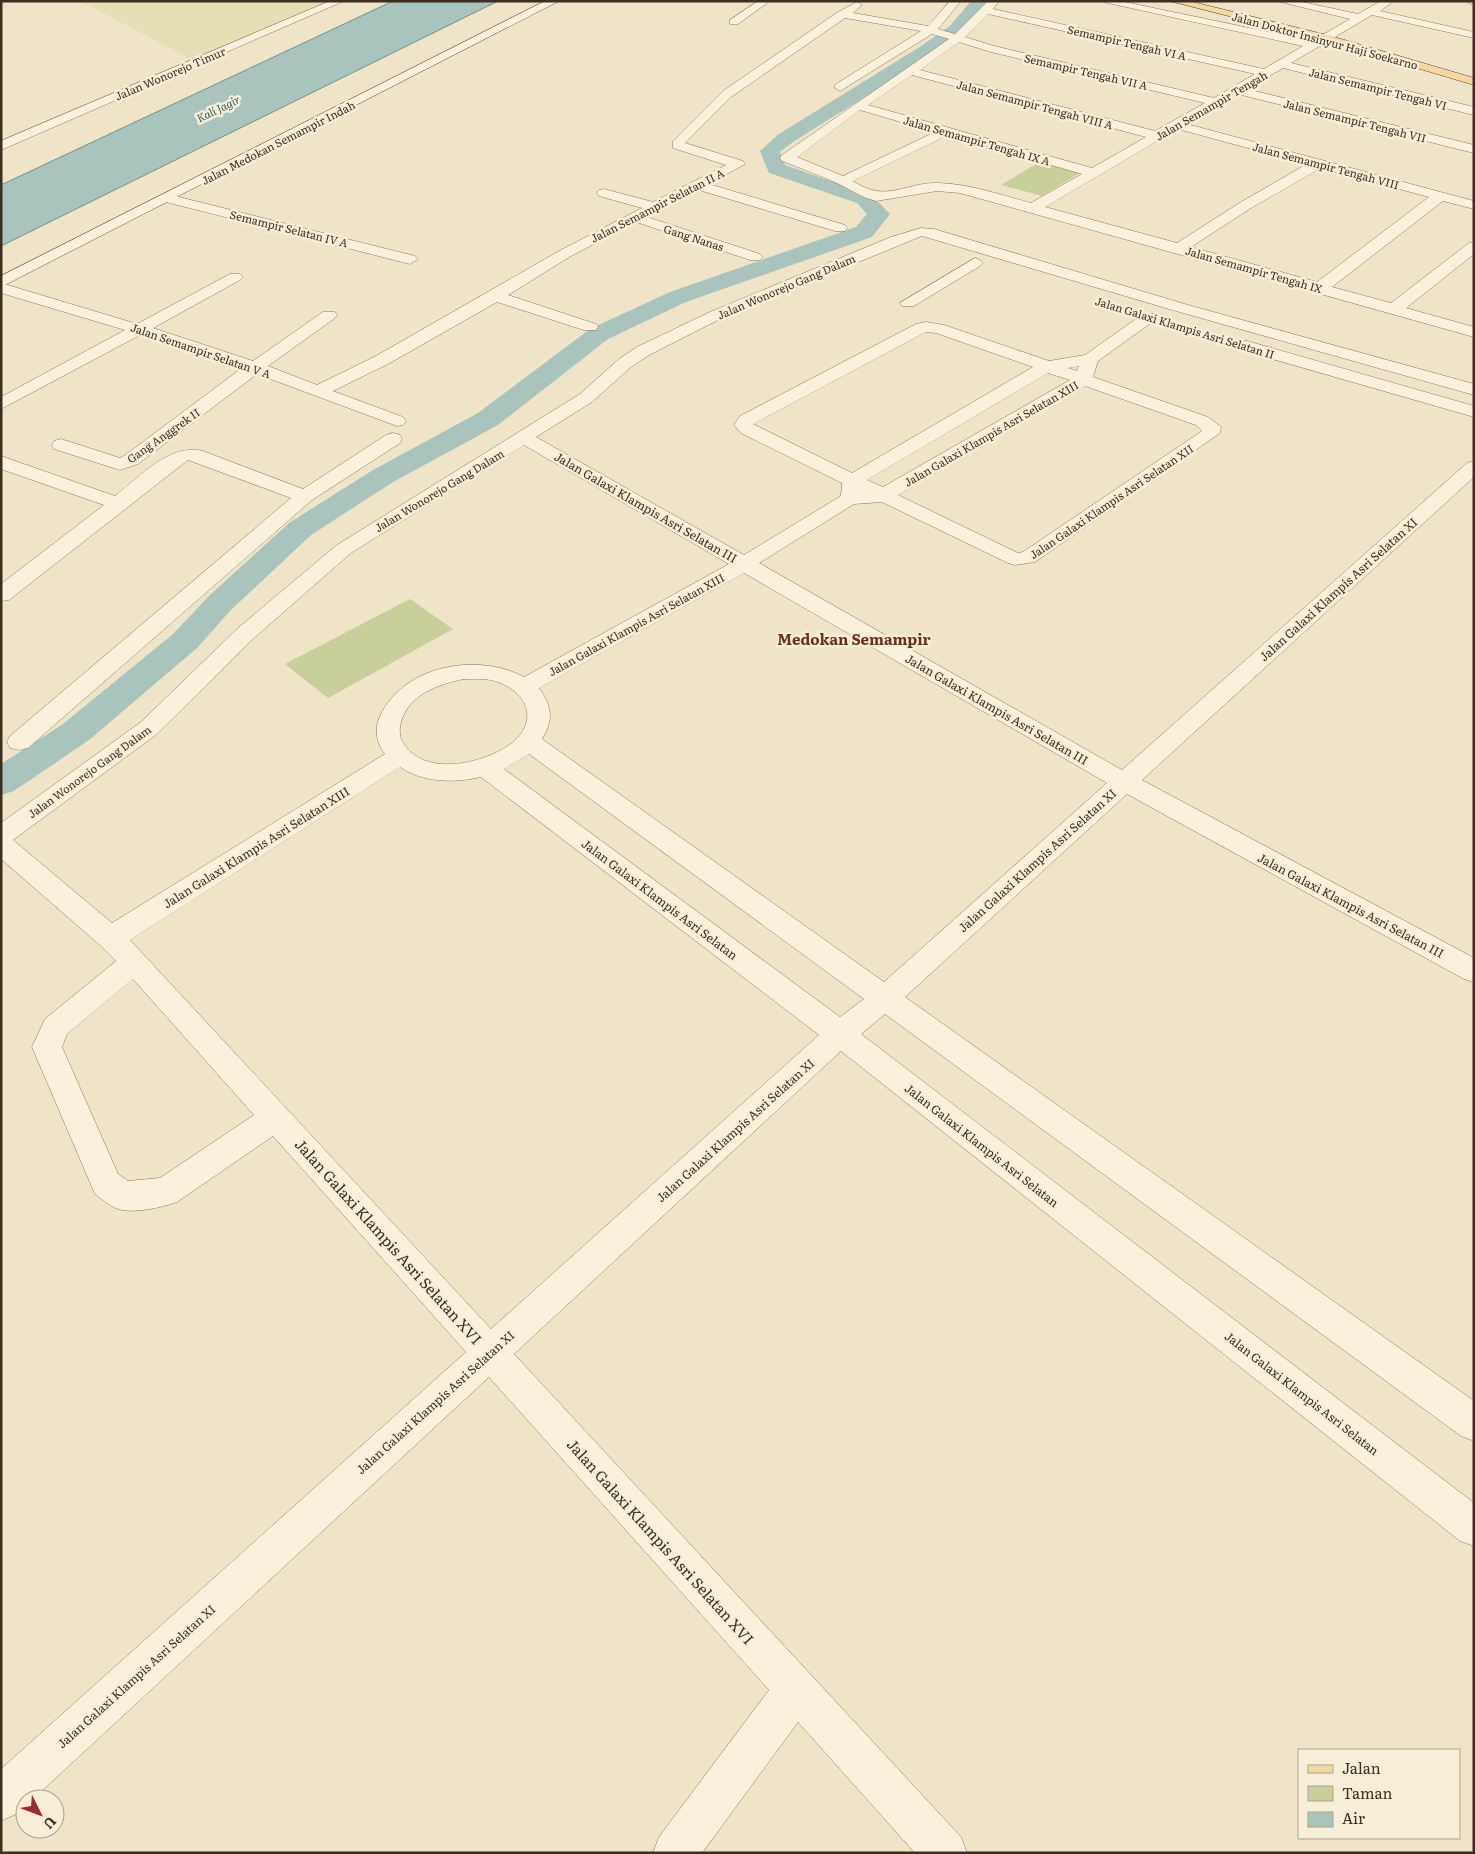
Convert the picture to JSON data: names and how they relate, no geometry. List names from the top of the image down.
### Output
{
  "streets": {
    "main road": ["Jalan Doktor Insinyur Haji Soekarno"],
    "street": [
      "Semampir Tengah VI A",
      "Semampir Tengah VII A",
      "Jalan Wonorejo Timur",
      "Jalan Semampir Tengah VI",
      "Jalan Semampir Tengah VIII A",
      "Jalan Semampir Tengah",
      "Jalan Semampir Tengah VII",
      "Jalan Semampir Tengah IX A",
      "Jalan Medokan Semampir Indah",
      "Jalan Semampir Tengah VIII",
      "Jalan Semampir Selatan II A",
      "Semampir Selatan IV A",
      "Gang Nanas",
      "Jalan Semampir Tengah IX",
      "Jalan Wonorejo Gang Dalam",
      "Jalan Galaxi Klampis Asri Selatan II",
      "Jalan Semampir Selatan V A",
      "Jalan Galaxi Klampis Asri Selatan XIII",
      "Gang Anggrek II",
      "Jalan Galaxi Klampis Asri Selatan XII",
      "Jalan Galaxi Klampis Asri Selatan III",
      "Jalan Galaxi Klampis Asri Selatan XI",
      "Jalan Galaxi Klampis Asri Selatan",
      "Jalan Galaxi Klampis Asri Selatan XVI"
    ]
  },
  "crossings": [
    ["Jalan Doktor Insinyur Haji Soekarno", "Jalan Semampir Tengah"],
    ["Semampir Tengah VI A", "Jalan Semampir Tengah"],
    ["Semampir Tengah VII A", "Jalan Semampir Tengah"],
    ["Semampir Tengah VII A", "Jalan Semampir Selatan II A"],
    ["Jalan Semampir Tengah VI", "Jalan Semampir Tengah"],
    ["Jalan Semampir Tengah VIII A", "Jalan Semampir Tengah"],
    ["Jalan Semampir Tengah", "Jalan Semampir Tengah VII"],
    ["Jalan Semampir Tengah", "Jalan Semampir Tengah IX A"],
    ["Jalan Semampir Tengah", "Jalan Semampir Tengah VIII"],
    ["Jalan Semampir Tengah", "Jalan Semampir Tengah IX"],
    ["Jalan Medokan Semampir Indah", "Semampir Selatan IV A"],
    ["Jalan Semampir Selatan II A", "Gang Nanas"],
    ["Jalan Semampir Selatan II A", "Jalan Semampir Selatan V A"],
    ["Jalan Wonorejo Gang Dalam", "Jalan Galaxi Klampis Asri Selatan II"],
    ["Jalan Wonorejo Gang Dalam", "Jalan Galaxi Klampis Asri Selatan III"],
    ["Jalan Galaxi Klampis Asri Selatan II", "Jalan Galaxi Klampis Asri Selatan XIII"],
    ["Jalan Semampir Selatan V A", "Gang Anggrek II"],
    ["Jalan Galaxi Klampis Asri Selatan XIII", "Jalan Galaxi Klampis Asri Selatan XII"],
    ["Jalan Galaxi Klampis Asri Selatan XIII", "Jalan Galaxi Klampis Asri Selatan III"],
    ["Jalan Galaxi Klampis Asri Selatan XIII", "Jalan Galaxi Klampis Asri Selatan"],
    ["Jalan Galaxi Klampis Asri Selatan XIII", "Jalan Galaxi Klampis Asri Selatan XVI"],
    ["Jalan Galaxi Klampis Asri Selatan III", "Jalan Galaxi Klampis Asri Selatan XI"],
    ["Jalan Galaxi Klampis Asri Selatan XI", "Jalan Galaxi Klampis Asri Selatan"],
    ["Jalan Galaxi Klampis Asri Selatan XI", "Jalan Galaxi Klampis Asri Selatan XVI"]
  ],
  "districts": ["Medokan Semampir"],
  "water": ["Kali Jagir"],
  "legend": ["Jalan", "Taman", "Air"],
  "north": "bottom right"
}
